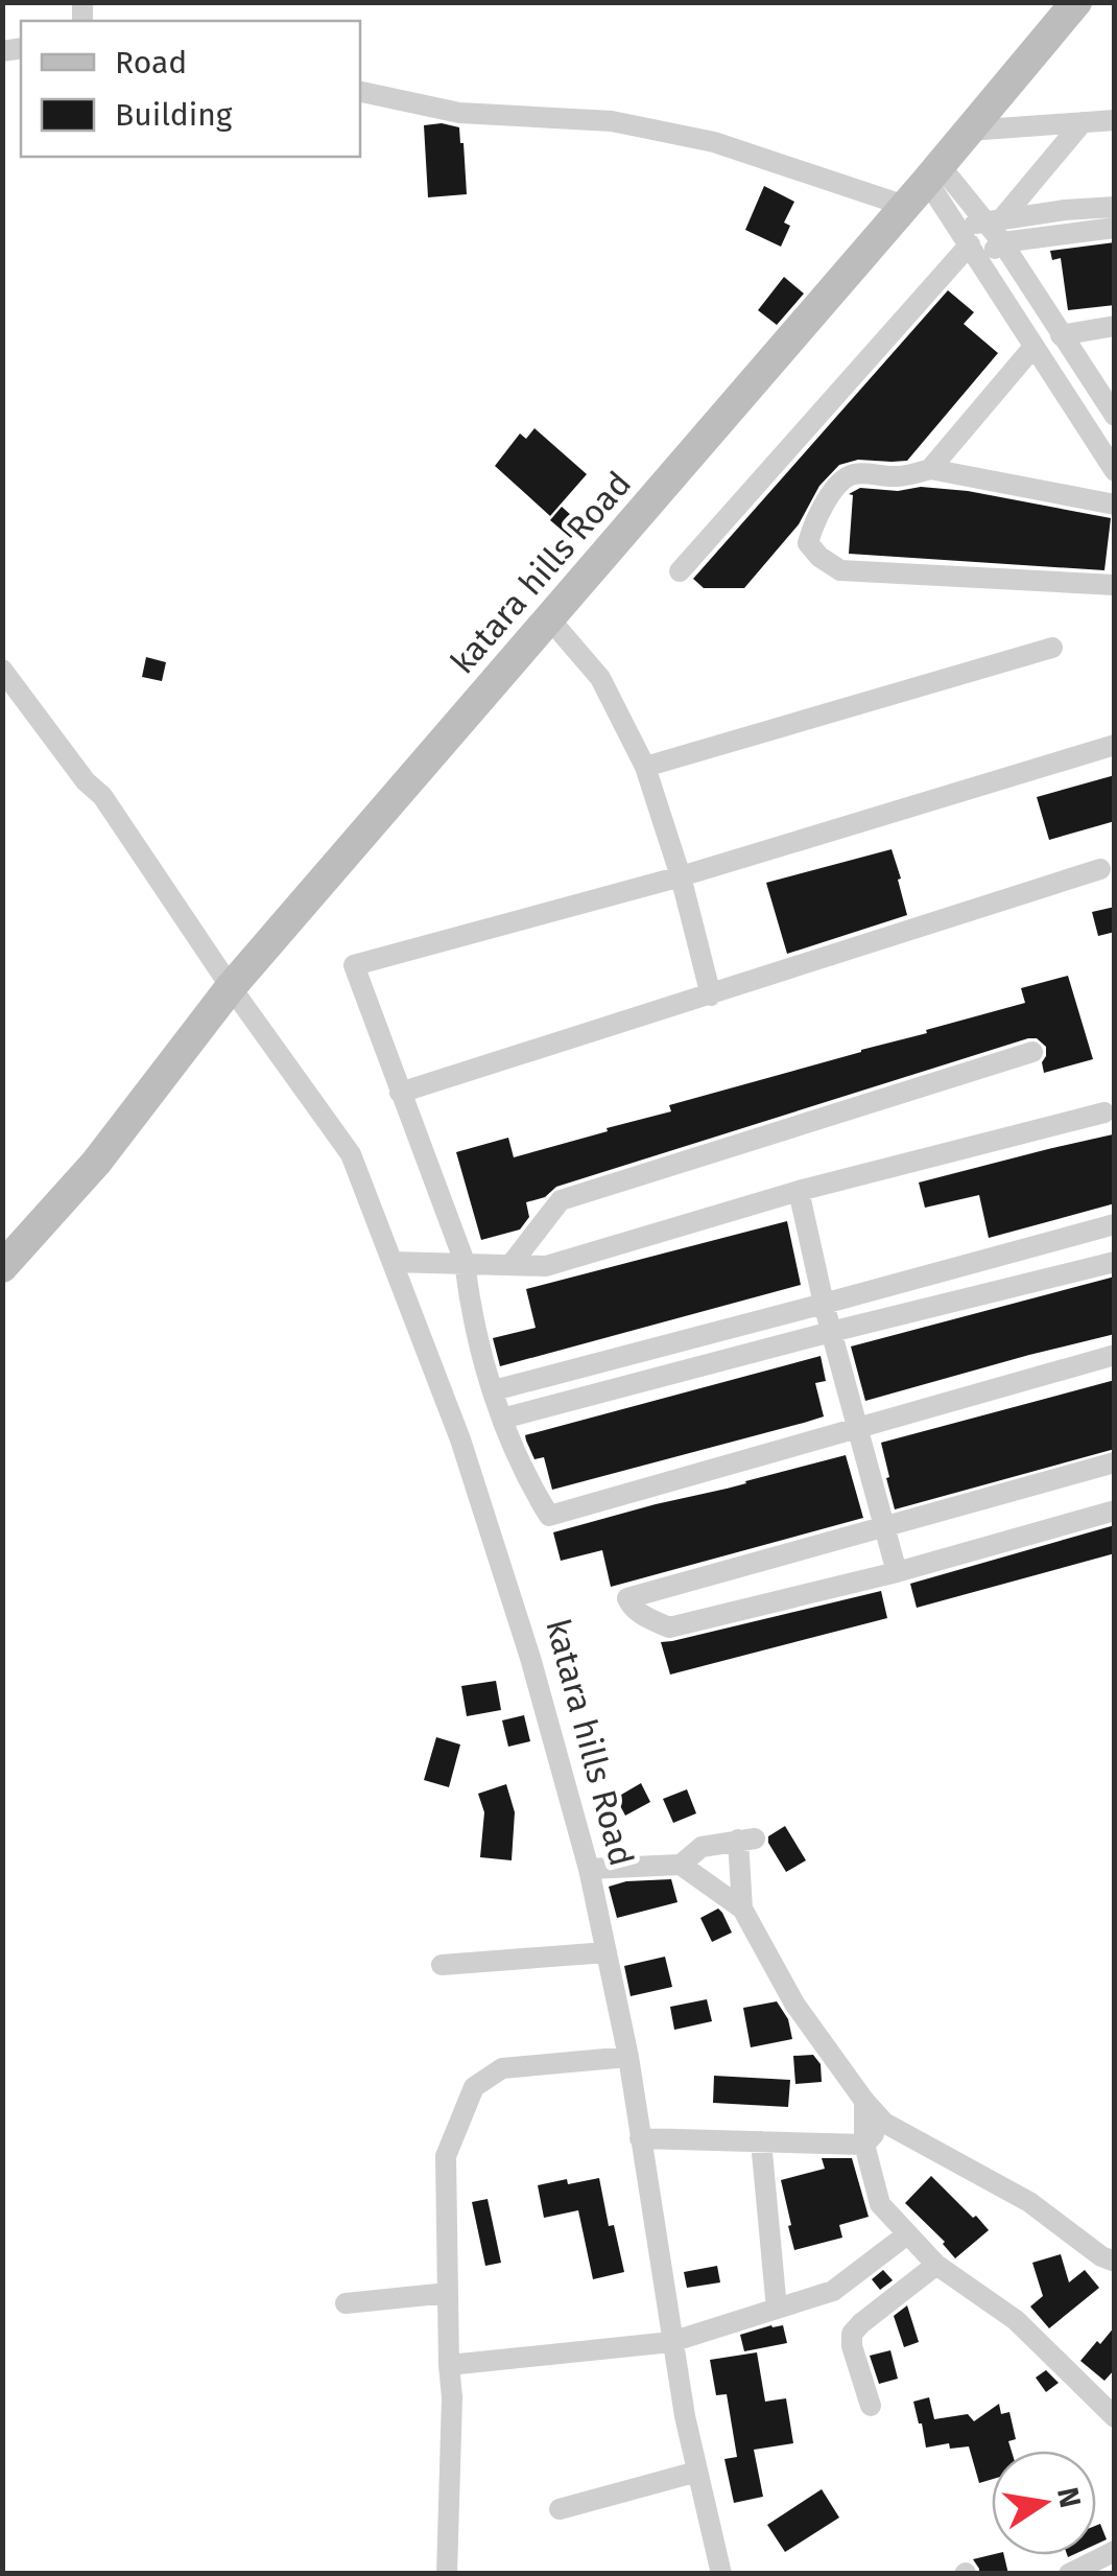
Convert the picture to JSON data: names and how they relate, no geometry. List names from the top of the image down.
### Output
{
  "streets": {
    "main road": ["katara hills Road"]
  },
  "legend": ["Road", "Building"],
  "north": "right"
}
